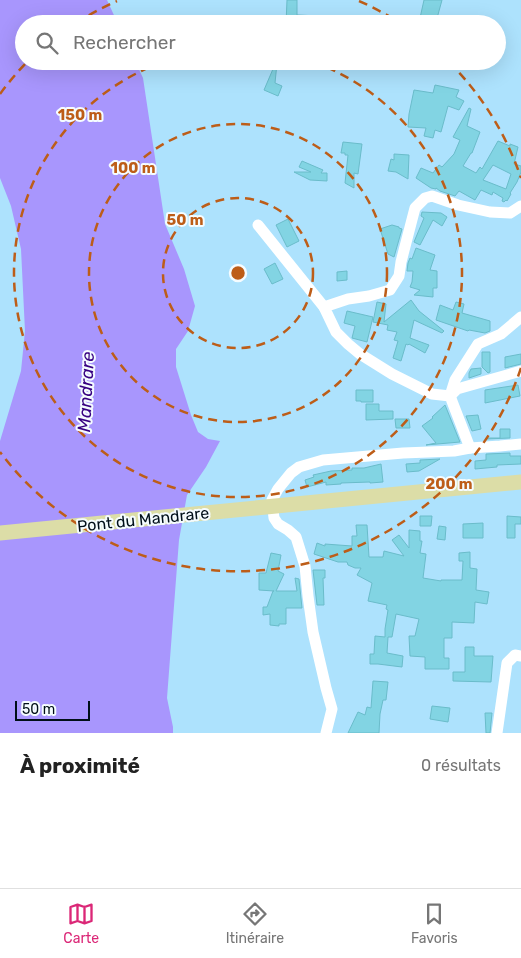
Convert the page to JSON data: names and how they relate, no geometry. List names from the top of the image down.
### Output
{
  "streets": {
    "main road": ["Pont du Mandrare"]
  },
  "water": ["Mandrare"],
  "scale_bar": "50 m",
  "page": {
    "search": "Rechercher",
    "scale": "50 m",
    "heading": ["À proximité", "0 résultats"],
    "nav": ["Carte", "Itinéraire", "Favoris"]
  },
  "rings": [
    "150 m",
    "100 m",
    "50 m",
    "200 m"
  ]
}
